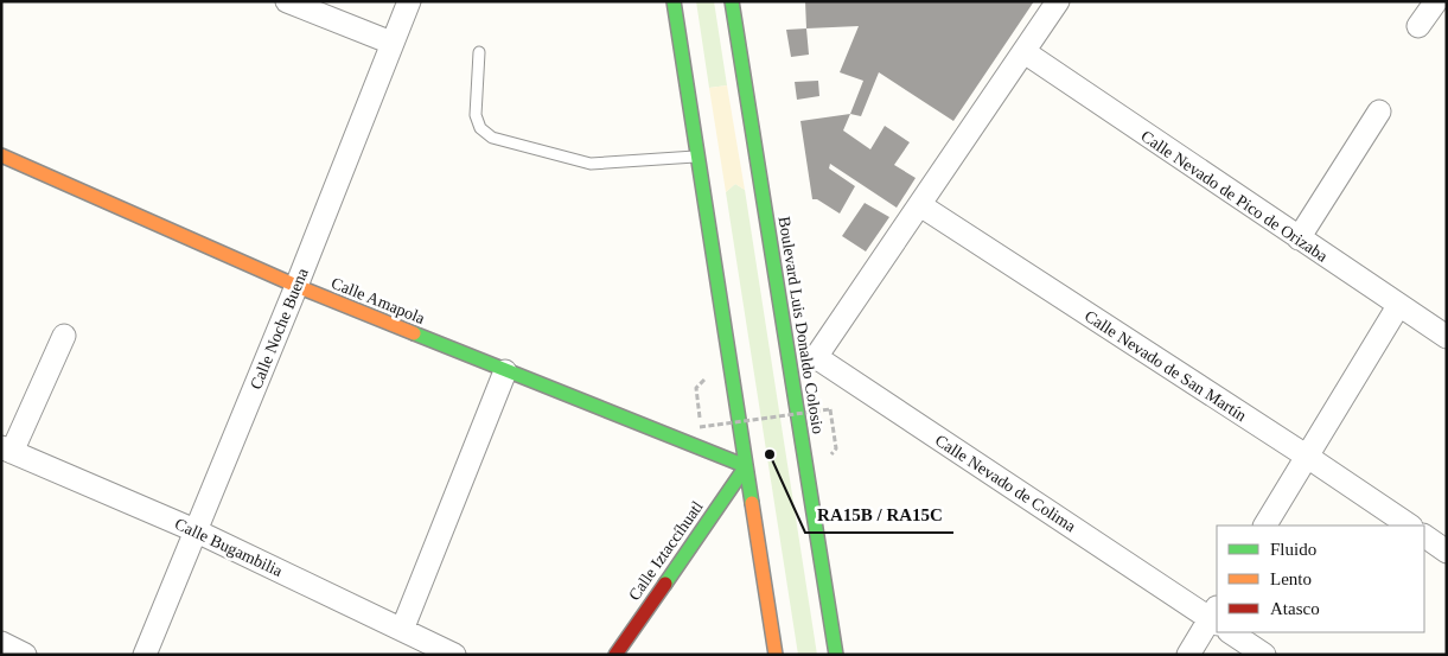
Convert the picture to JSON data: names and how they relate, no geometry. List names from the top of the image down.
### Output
{
  "streets": {
    "main road": ["Calle Amapola", "Boulevard Luis Donaldo Colosio", "Calle Iztaccíhuatl"],
    "street": [
      "Calle Nevado de Pico de Orizaba",
      "Calle Noche Buena",
      "Calle Nevado de San Martín",
      "Calle Nevado de Colima",
      "Calle Bugambilia"
    ]
  },
  "crossings": [
    ["Calle Amapola", "Calle Noche Buena"],
    ["Calle Amapola", "Calle Iztaccíhuatl"],
    ["Calle Noche Buena", "Calle Bugambilia"]
  ],
  "places": ["RA15B / RA15C"],
  "legend": ["Fluido", "Lento", "Atasco"]
}
